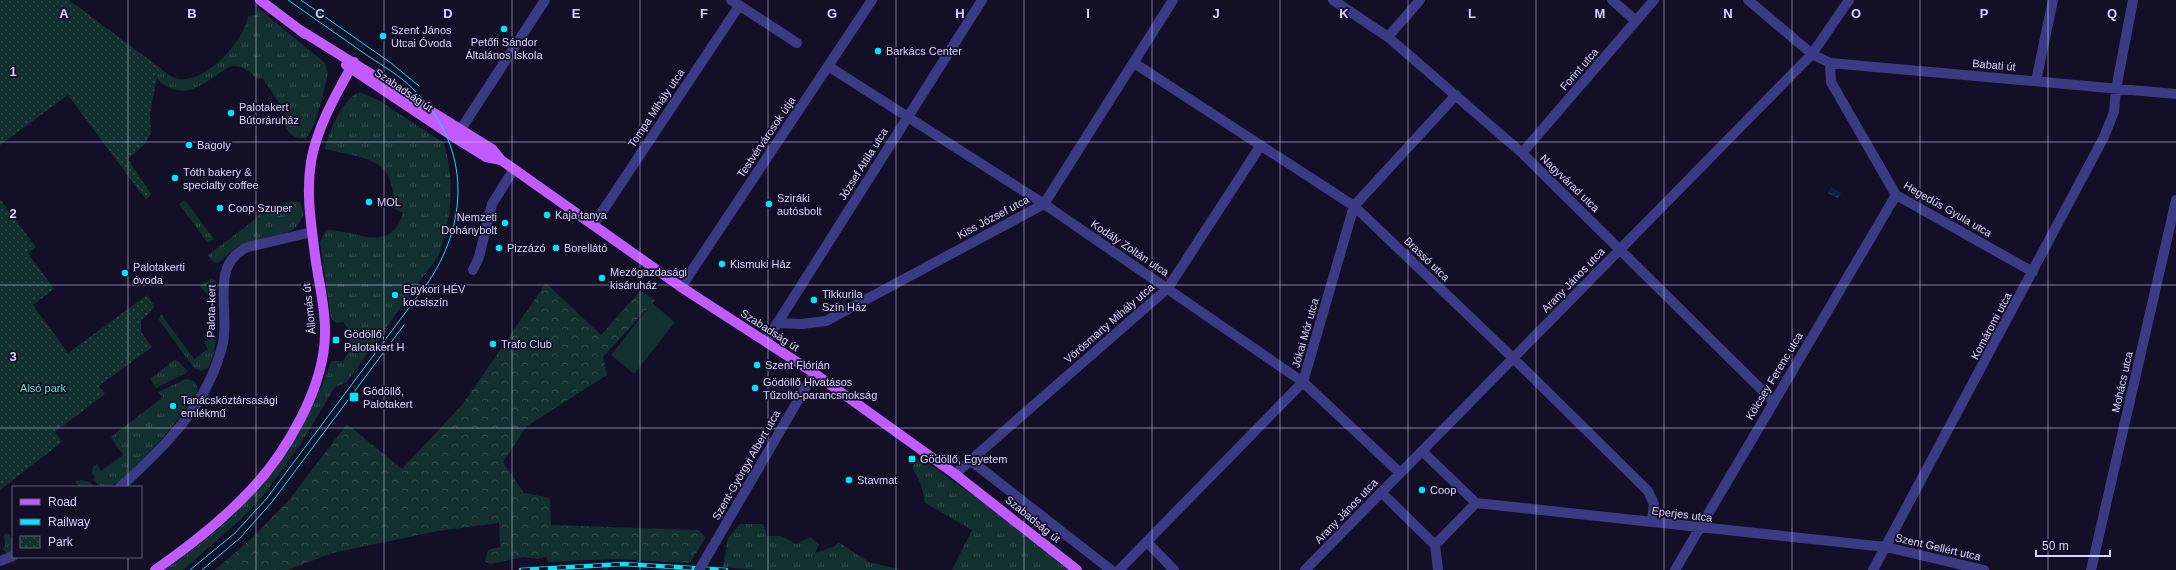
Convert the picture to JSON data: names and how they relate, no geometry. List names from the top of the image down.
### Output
{
  "streets": {
    "main road": ["Szabadság út", "Állomás út"],
    "street": [
      "Babati út",
      "Forint utca",
      "Tompa Mihály utca",
      "Testvérvárosok útja",
      "József Attila utca",
      "Nagyvárad utca",
      "Hegedűs Gyula utca",
      "Kiss József utca",
      "Kodály Zoltán utca",
      "Brassó utca",
      "Arany János utca",
      "Palota-kert",
      "Vörösmarty Mihály utca",
      "Komáromi utca",
      "Jókai Mór utca",
      "Kölcsey Ferenc utca",
      "Mohács utca",
      "Szent-Györgyi Albert utca",
      "Eperjes utca",
      "Szent Gellért utca"
    ]
  },
  "crossings": [
    ["Babati út", "Hegedűs Gyula utca"],
    ["Babati út", "Arany János utca"],
    ["Babati út", "Komáromi utca"],
    ["Forint utca", "Nagyvárad utca"],
    ["Szabadság út", "Tompa Mihály utca"],
    ["Szabadság út", "Testvérvárosok útja"],
    ["Szabadság út", "József Attila utca"],
    ["Szabadság út", "Állomás út"],
    ["Szabadság út", "Vörösmarty Mihály utca"],
    ["Szabadság út", "Szent-Györgyi Albert utca"],
    ["Testvérvárosok útja", "Kodály Zoltán utca"],
    ["József Attila utca", "Kiss József utca"],
    ["József Attila utca", "Kodály Zoltán utca"],
    ["Nagyvárad utca", "Arany János utca"],
    ["Nagyvárad utca", "Jókai Mór utca"],
    ["Nagyvárad utca", "Kölcsey Ferenc utca"],
    ["Hegedűs Gyula utca", "Komáromi utca"],
    ["Hegedűs Gyula utca", "Kölcsey Ferenc utca"],
    ["Kiss József utca", "Kodály Zoltán utca"],
    ["Kiss József utca", "Brassó utca"],
    ["Kodály Zoltán utca", "Arany János utca"],
    ["Kodály Zoltán utca", "Vörösmarty Mihály utca"],
    ["Kodály Zoltán utca", "Jókai Mór utca"],
    ["Brassó utca", "Arany János utca"],
    ["Brassó utca", "Vörösmarty Mihály utca"],
    ["Brassó utca", "Jókai Mór utca"],
    ["Brassó utca", "Eperjes utca"],
    ["Állomás út", "Palota-kert"],
    ["Komáromi utca", "Eperjes utca"],
    ["Komáromi utca", "Szent Gellért utca"],
    ["Kölcsey Ferenc utca", "Eperjes utca"],
    ["Eperjes utca", "Szent Gellért utca"]
  ],
  "parks": ["Alsó park"],
  "places": {
    "other": [
      "Petőfi Sándor Általános Iskola",
      "Szent János Utcai Óvoda",
      "Barkács Center",
      "Palotakert Bútoráruház",
      "Bagoly",
      "Tóth bakery & specialty coffee",
      "MOL",
      "Sziráki autósbolt",
      "Coop Szuper",
      "Kaja tanya",
      "Nemzeti Dohánybolt",
      "Pizzázó",
      "Borellátó",
      "Kismuki Ház",
      "Palotakerti óvoda",
      "Mezőgazdasági kisáruház",
      "Egykori HÉV kocsiszín",
      "Tikkurila Szín Ház",
      "Trafo Club",
      "Szent Flórián",
      "Gödöllő Hivatásos Tűzoltó-parancsnokság",
      "Tanácsköztársasági emlékmű",
      "Stavmat",
      "Coop"
    ],
    "transit": ["Gödöllő, Palotakert H", "Gödöllő, Palotakert", "Gödöllő, Egyetem"]
  },
  "legend": ["Road", "Railway", "Park"],
  "scale_bar": "50 m",
  "grid": {
    "columns": [
      "A",
      "B",
      "C",
      "D",
      "E",
      "F",
      "G",
      "H",
      "I",
      "J",
      "K",
      "L",
      "M",
      "N",
      "O",
      "P",
      "Q"
    ],
    "rows": ["1", "2", "3"]
  }
}
